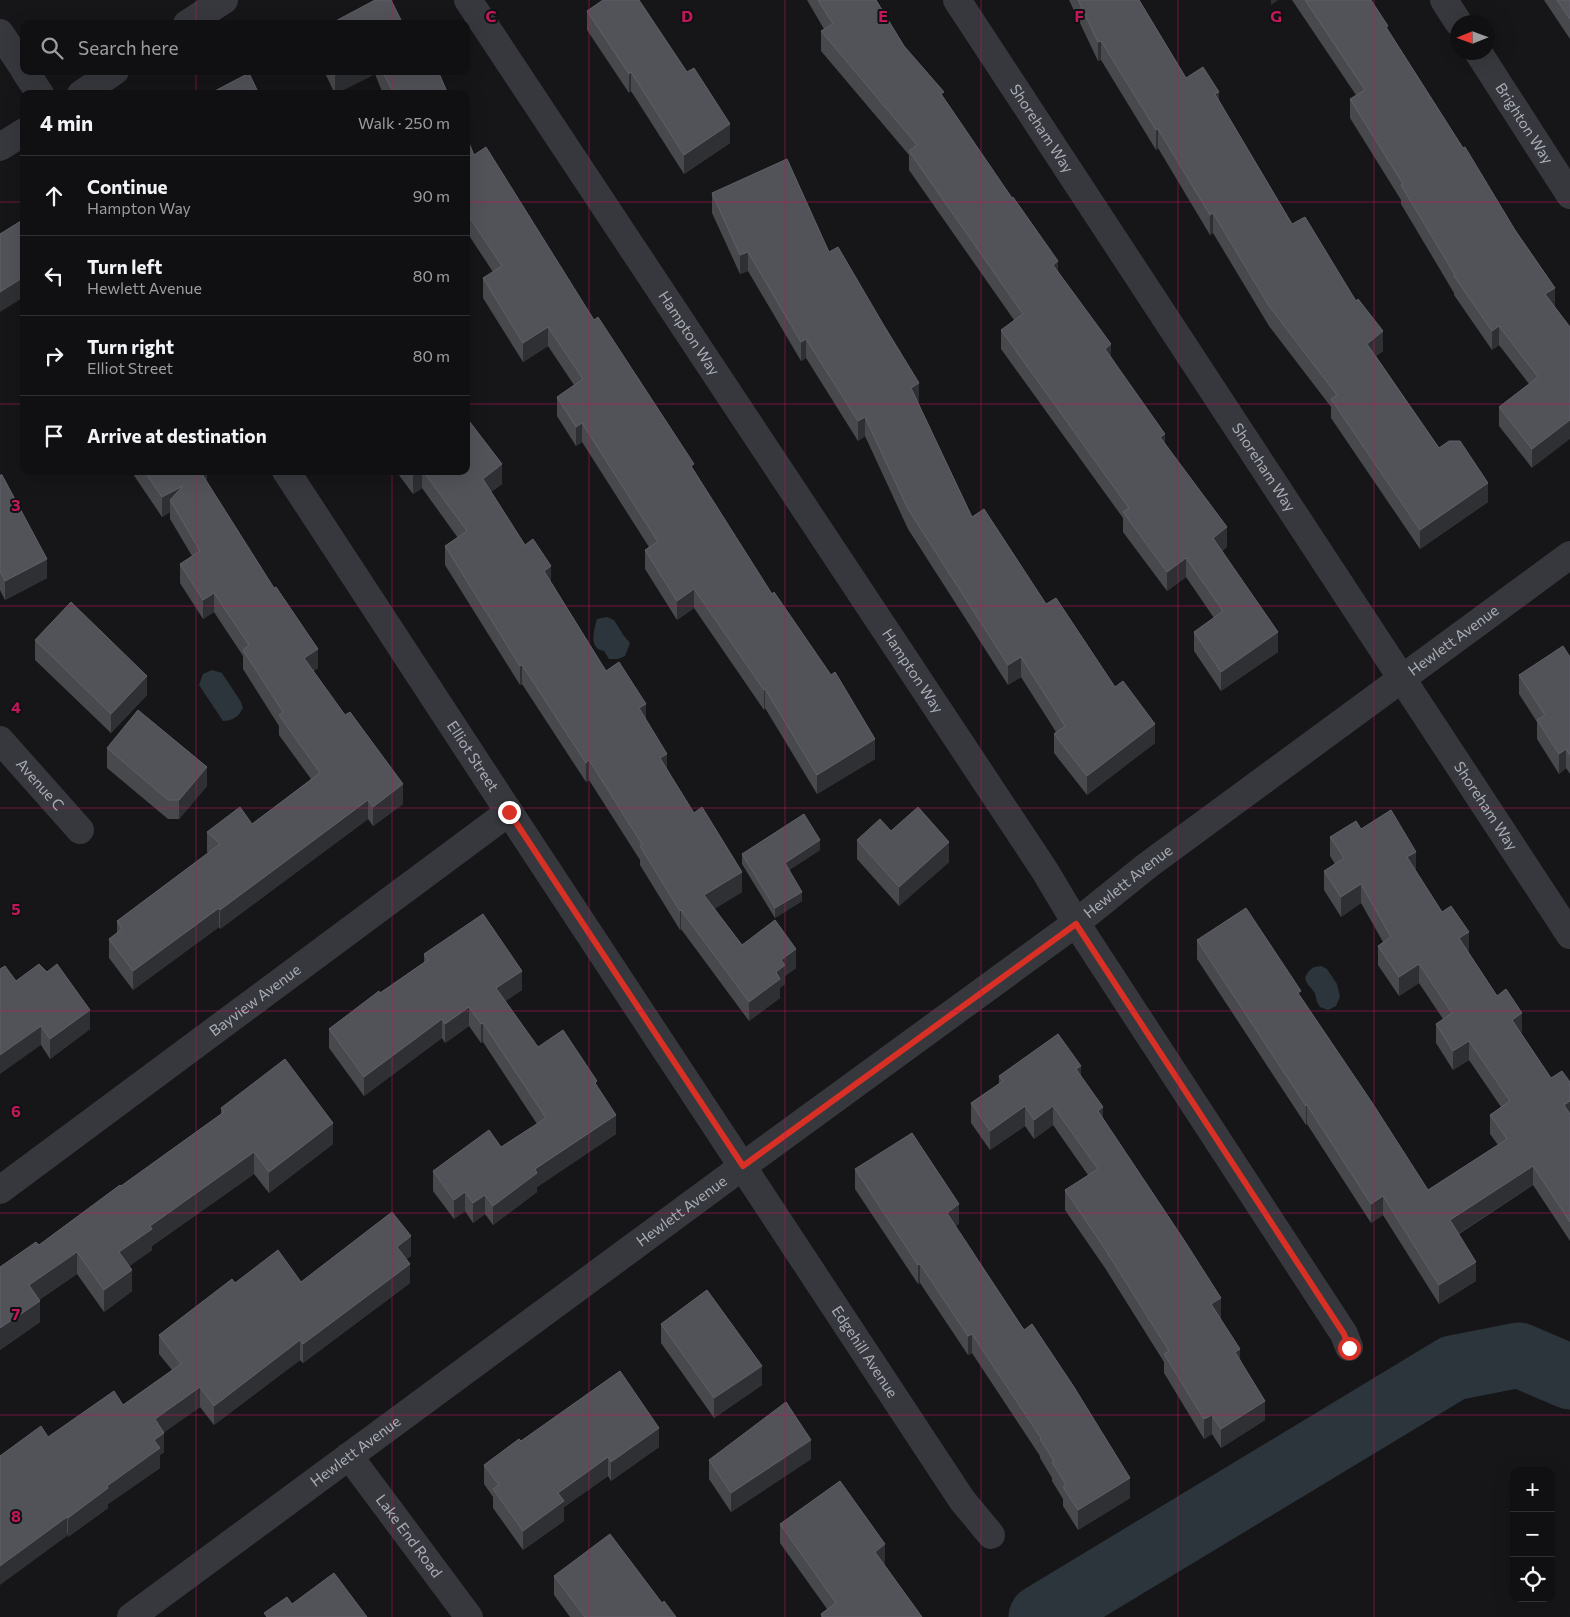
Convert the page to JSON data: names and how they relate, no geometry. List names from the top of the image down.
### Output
{
  "streets": {
    "street": [
      "Brighton Way",
      "Shoreham Way",
      "Hampton Way",
      "Hewlett Avenue",
      "Elliot Street",
      "Avenue C",
      "Bayview Avenue",
      "Edgehill Avenue",
      "Lake End Road"
    ]
  },
  "crossings": [
    ["Shoreham Way", "Hewlett Avenue"],
    ["Hampton Way", "Hewlett Avenue"],
    ["Hewlett Avenue", "Elliot Street"],
    ["Hewlett Avenue", "Edgehill Avenue"],
    ["Hewlett Avenue", "Lake End Road"],
    ["Elliot Street", "Bayview Avenue"],
    ["Elliot Street", "Edgehill Avenue"]
  ],
  "north": "left",
  "page": {
    "search": "Search here",
    "heading": ["4 min", "Walk · 250 m"],
    "list": [
      ["Continue", "Hampton Way", "90 m"],
      ["Turn left", "Hewlett Avenue", "80 m"],
      ["Turn right", "Elliot Street", "80 m"],
      "Arrive at destination"
    ],
    "map_buttons": ["+", "−"]
  },
  "grid": {
    "columns": [
      "C",
      "D",
      "E",
      "F",
      "G"
    ],
    "rows": [
      "3",
      "4",
      "5",
      "6",
      "7",
      "8"
    ]
  }
}
